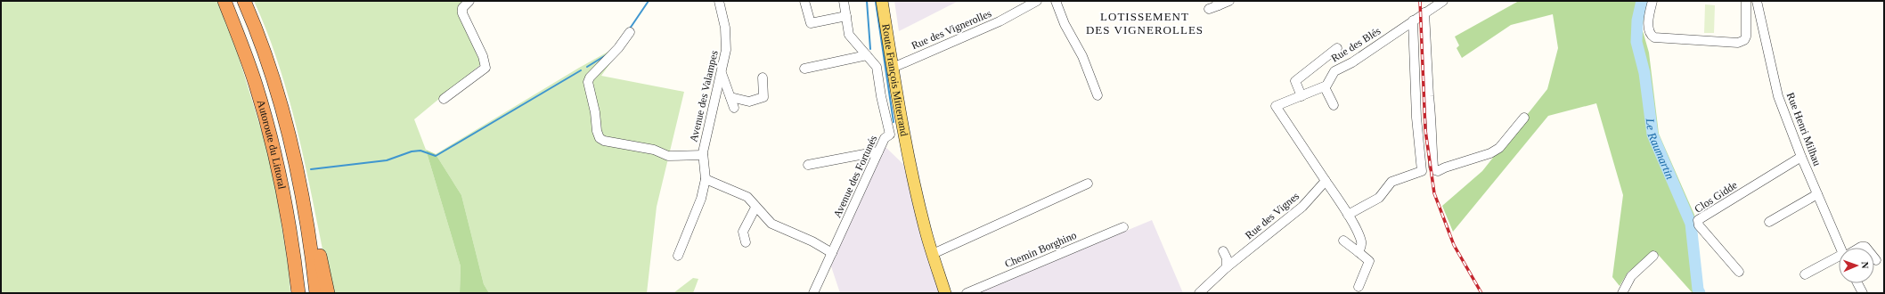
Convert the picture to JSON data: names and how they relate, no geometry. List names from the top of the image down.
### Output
{
  "streets": {
    "highway": ["Autoroute du Littoral"],
    "main road": ["Route François Mitterrand"],
    "street": [
      "Rue des Vignerolles",
      "Rue des Blés",
      "Avenue des Valampes",
      "Rue Henri Milhau",
      "Avenue des Fortunés",
      "Clos Gidde",
      "Rue des Vignes",
      "Chemin Borghino"
    ]
  },
  "crossings": [
    ["Rue des Vignerolles", "Route François Mitterrand"],
    ["Rue Henri Milhau", "Clos Gidde"]
  ],
  "districts": ["LOTISSEMENT DES VIGNEROLLES"],
  "water": ["Le Raumartin"],
  "north": "right"
}
